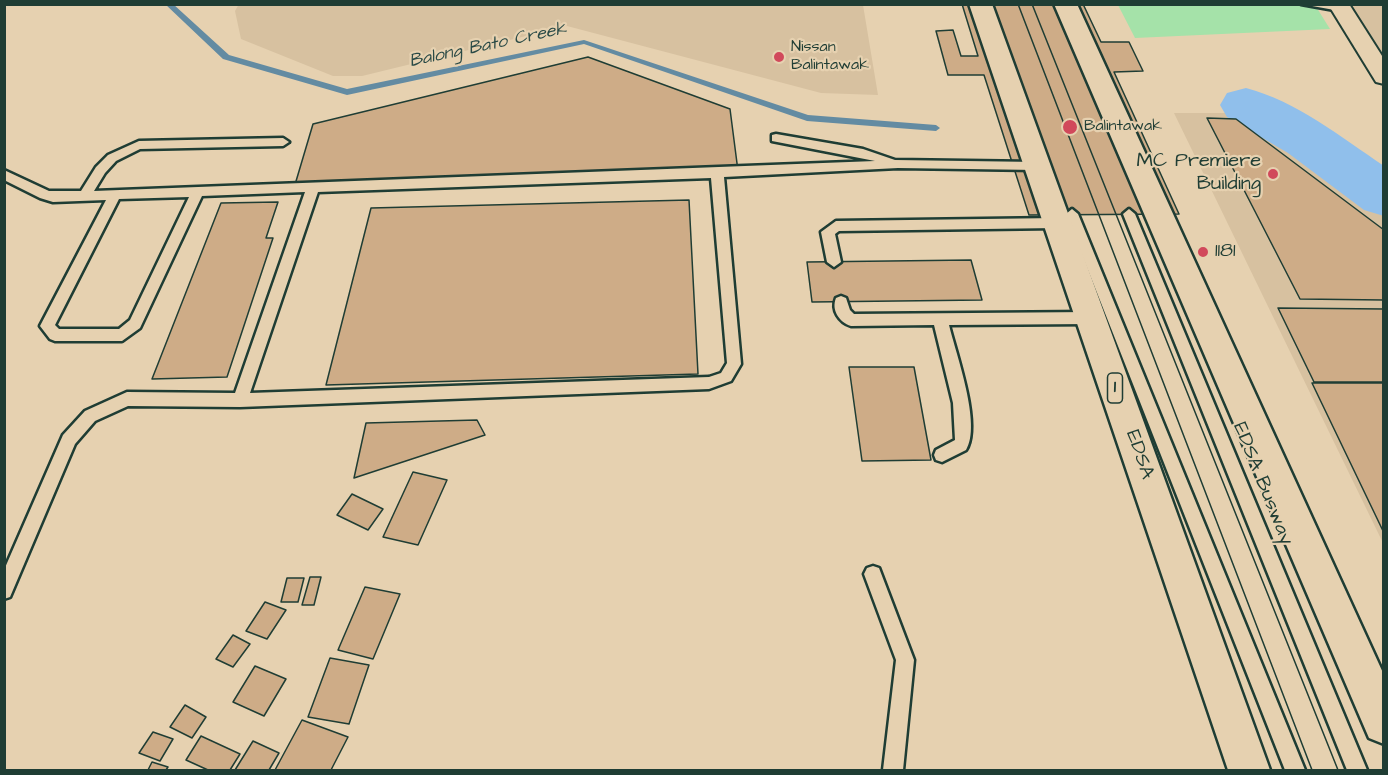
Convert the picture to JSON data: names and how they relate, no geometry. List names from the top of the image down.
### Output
{
  "streets": {
    "highway": ["1", "EDSA"],
    "lane": ["EDSA Busway"]
  },
  "water": ["Balong Bato Creek"],
  "places": [
    "Nissan Balintawak",
    "Balintawak",
    "MC Premiere Building",
    "1181"
  ]
}
